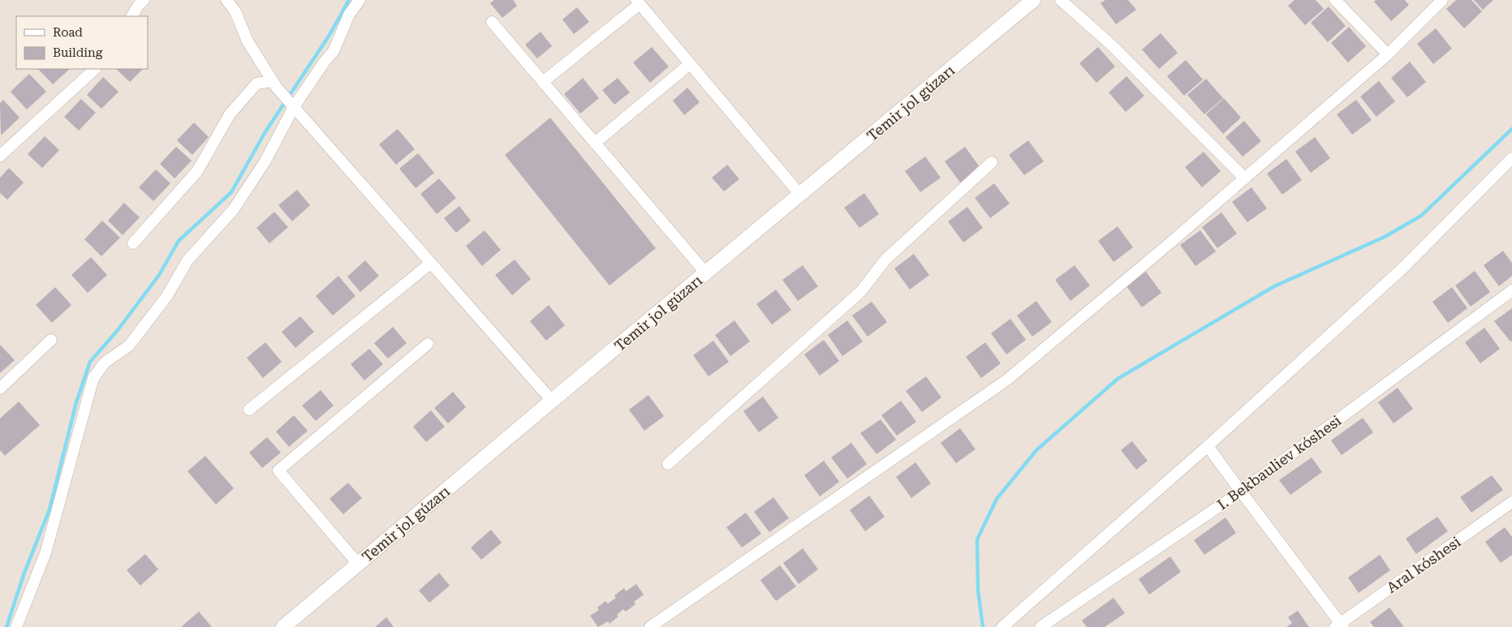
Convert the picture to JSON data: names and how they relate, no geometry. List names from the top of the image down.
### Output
{
  "streets": {
    "street": ["Temir jol gúzarı", "I. Bekbauliev kóshesi", "Aral kóshesi"]
  },
  "legend": ["Road", "Building"]
}
